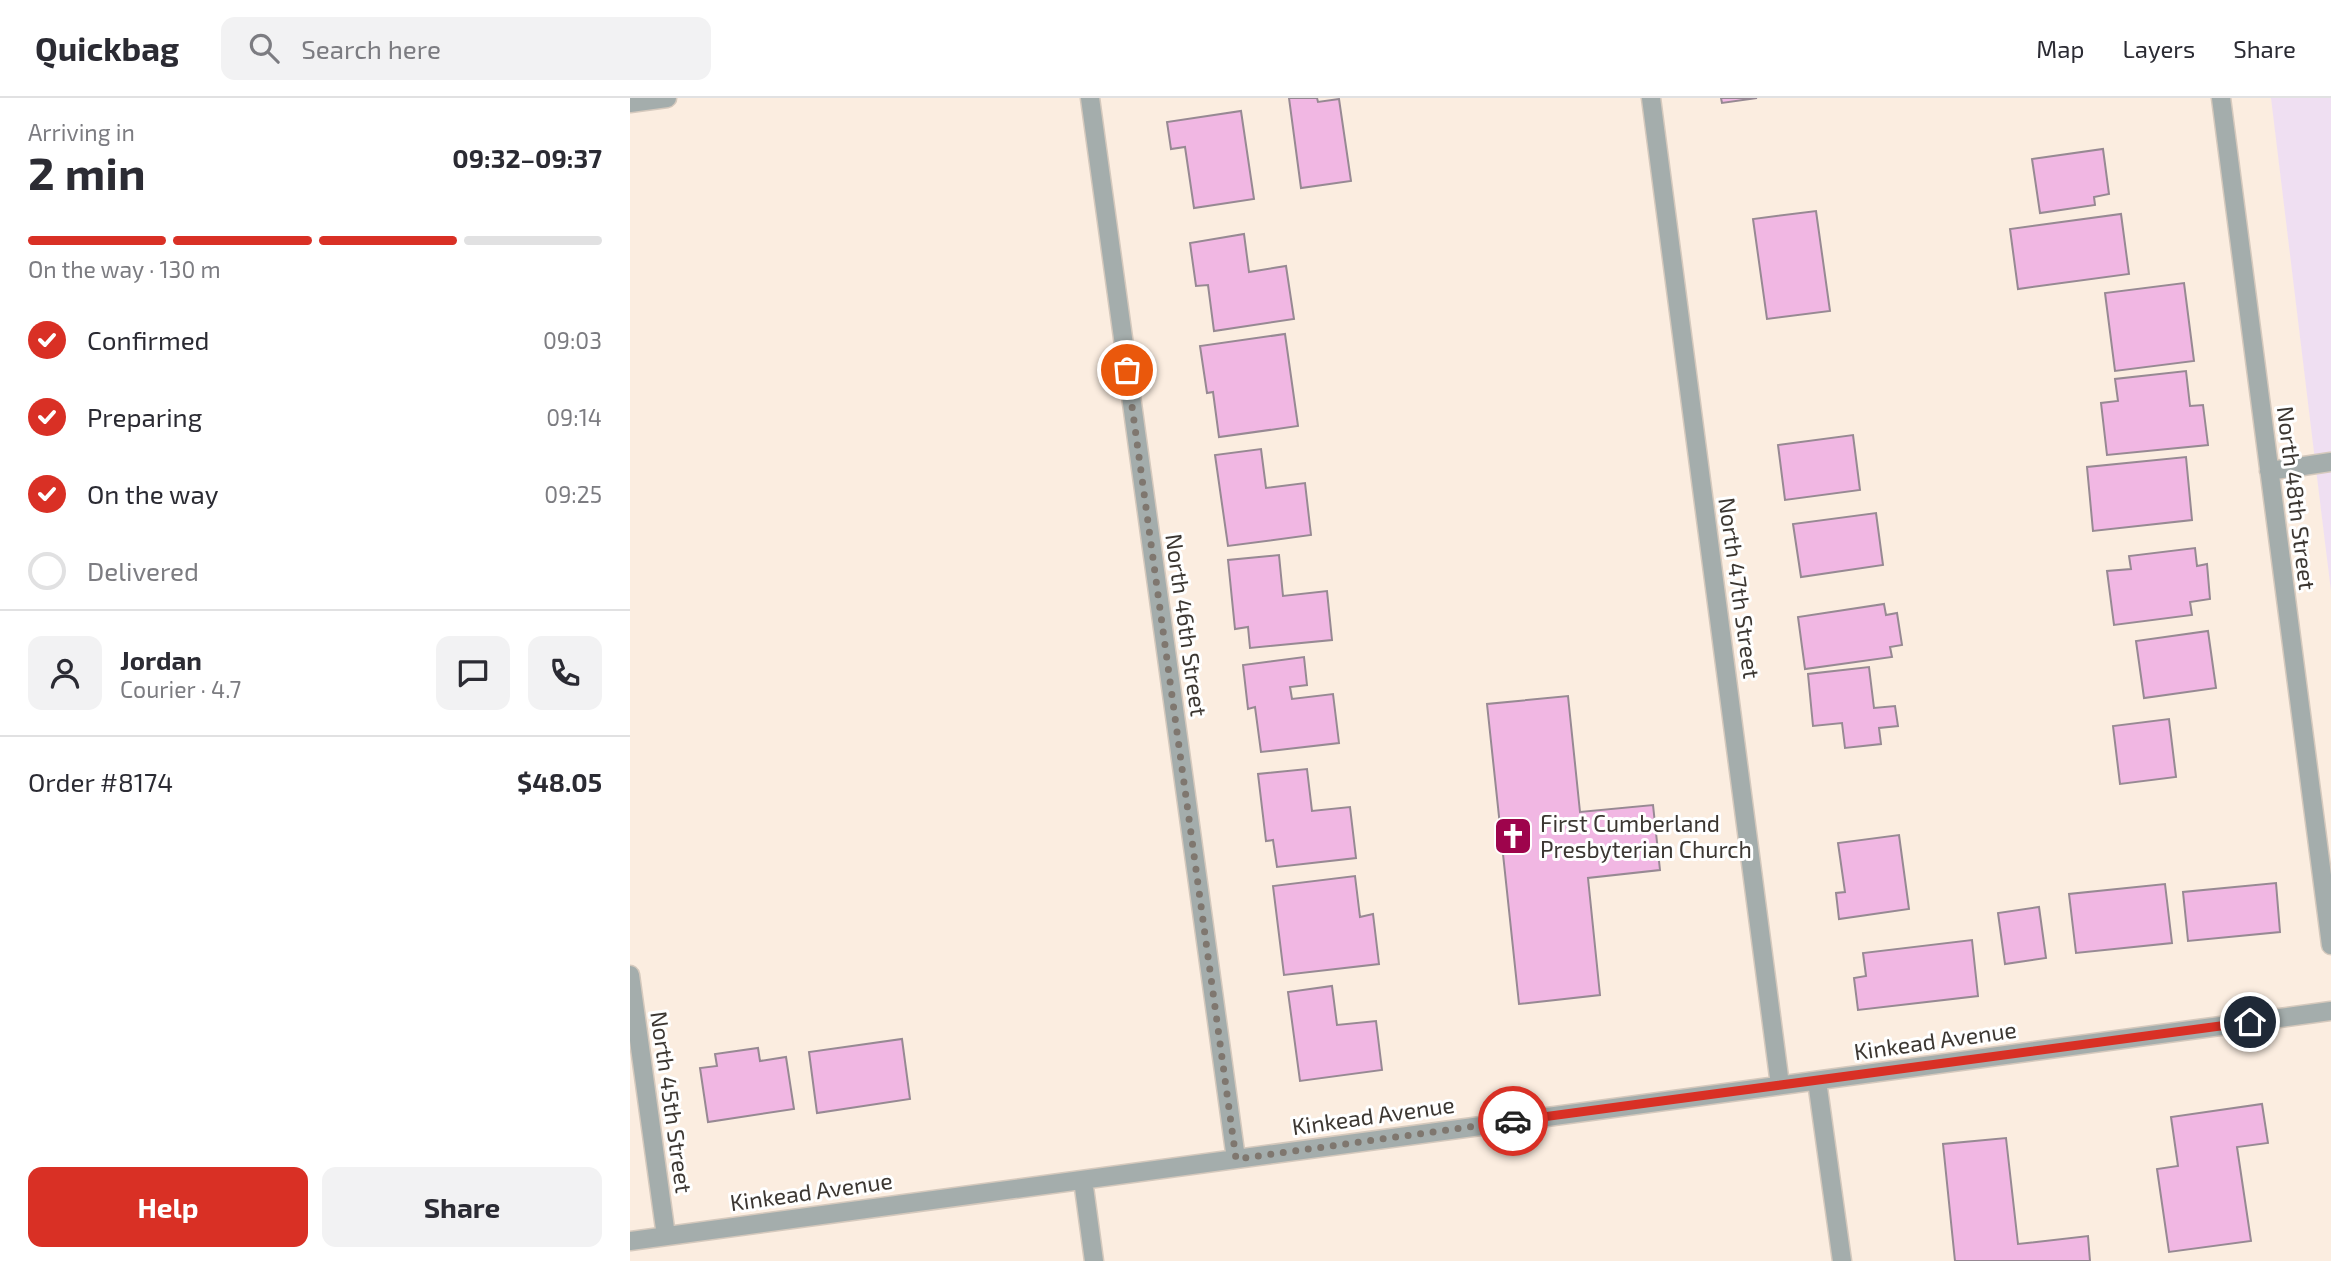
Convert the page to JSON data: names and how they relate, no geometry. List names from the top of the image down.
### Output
{
  "streets": {
    "street": [
      "North 48th Street",
      "North 47th Street",
      "North 46th Street",
      "Kinkead Avenue",
      "North 45th Street"
    ]
  },
  "crossings": [
    ["North 47th Street", "Kinkead Avenue"],
    ["North 46th Street", "Kinkead Avenue"],
    ["Kinkead Avenue", "North 45th Street"]
  ],
  "places": {
    "church": ["First Cumberland Presbyterian Church"]
  },
  "page": {
    "header": "Quickbag",
    "search": "Search here",
    "nav": ["Map", "Layers", "Share"],
    "heading": ["2 min", "Arriving in", "09:32–09:37"],
    "panel": [
      "Jordan",
      "Courier · 4.7",
      "Order #8174",
      "$48.05"
    ],
    "bar": "On the way · 130 m",
    "list": [
      ["Confirmed", "09:03"],
      ["Preparing", "09:14"],
      ["On the way", "09:25"],
      "Delivered"
    ],
    "buttons": ["Help", "Share"]
  }
}
